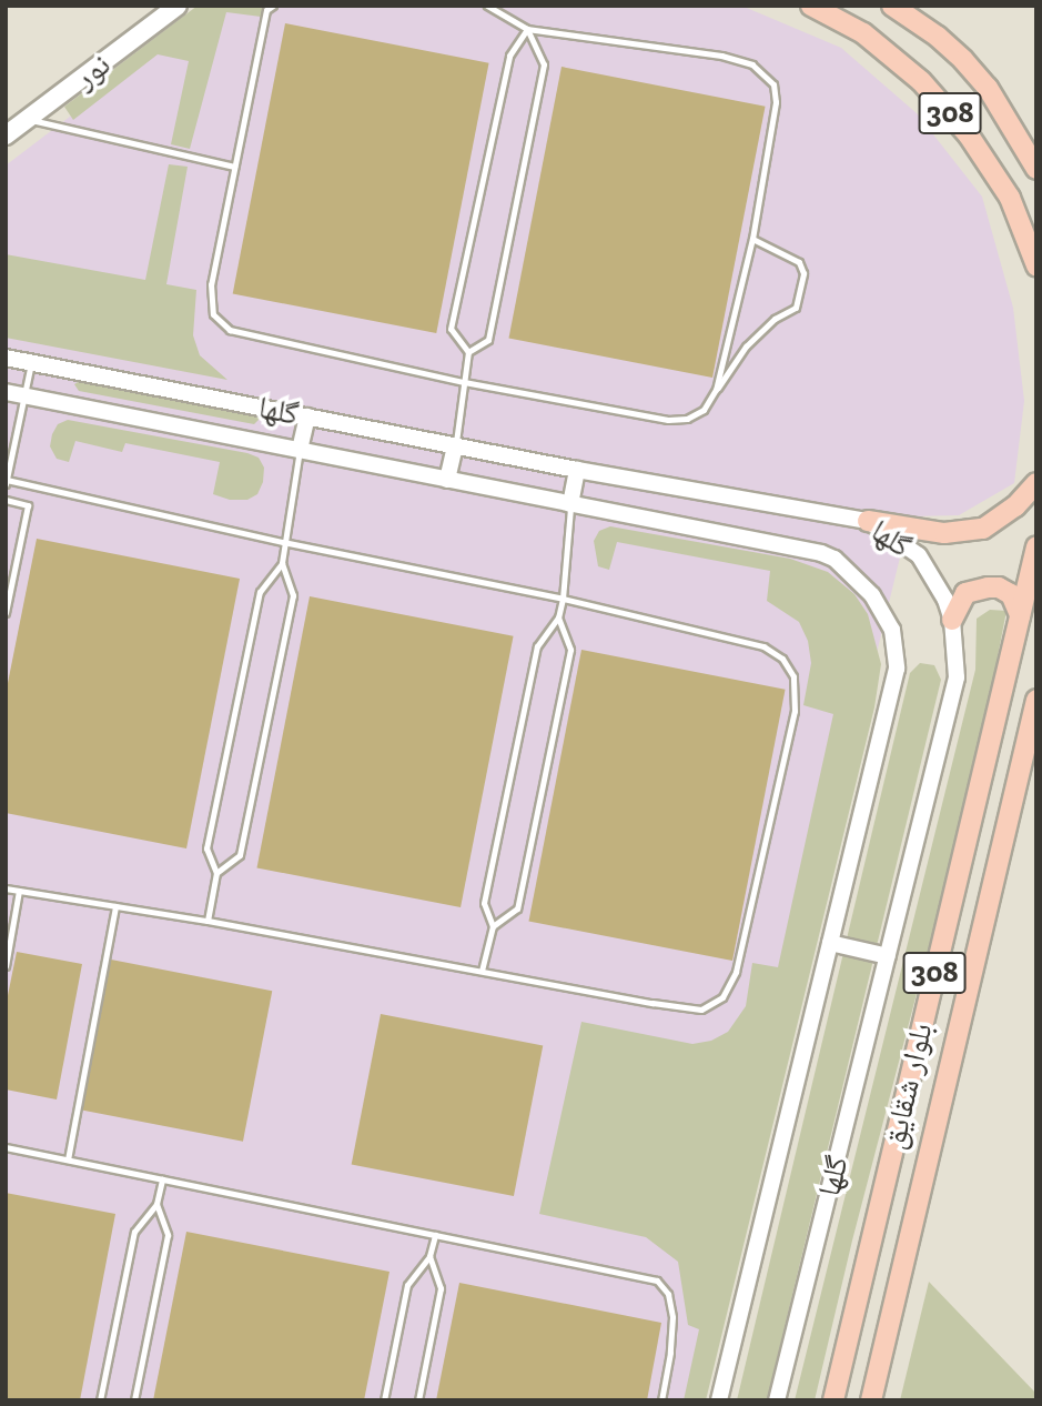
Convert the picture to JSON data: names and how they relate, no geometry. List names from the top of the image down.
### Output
{
  "streets": {
    "main road": ["نور", "308", "بلوار شقایق"],
    "street": ["گلها"]
  }
}
